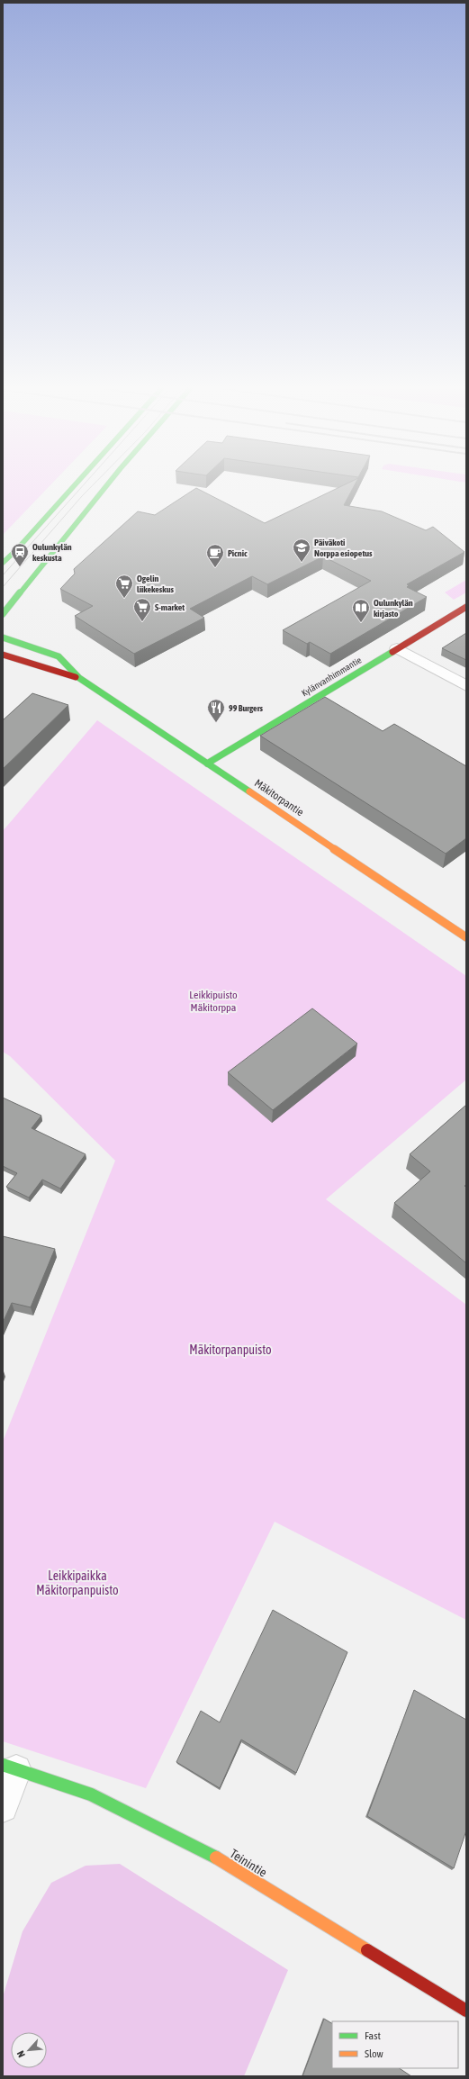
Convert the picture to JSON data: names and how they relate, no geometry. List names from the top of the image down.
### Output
{
  "streets": {
    "street": ["Kylänvanhimmantie", "Mäkitorpantie", "Teinintie"]
  },
  "crossings": [
    ["Kylänvanhimmantie", "Mäkitorpantie"]
  ],
  "parks": ["Leikkipuisto Mäkitorppa", "Mäkitorpanpuisto", "Leikkipaikka Mäkitorpanpuisto"],
  "places": {
    "school or university": ["Päiväkoti Norppa esiopetus"],
    "station": ["Oulunkylän keskusta"],
    "cafe": ["Picnic"],
    "supermarket": ["Ogelin liikekeskus", "S-market"],
    "library": ["Oulunkylän kirjasto"],
    "restaurant": ["99 Burgers"]
  },
  "legend": ["Fast", "Slow"],
  "north": "bottom left"
}
